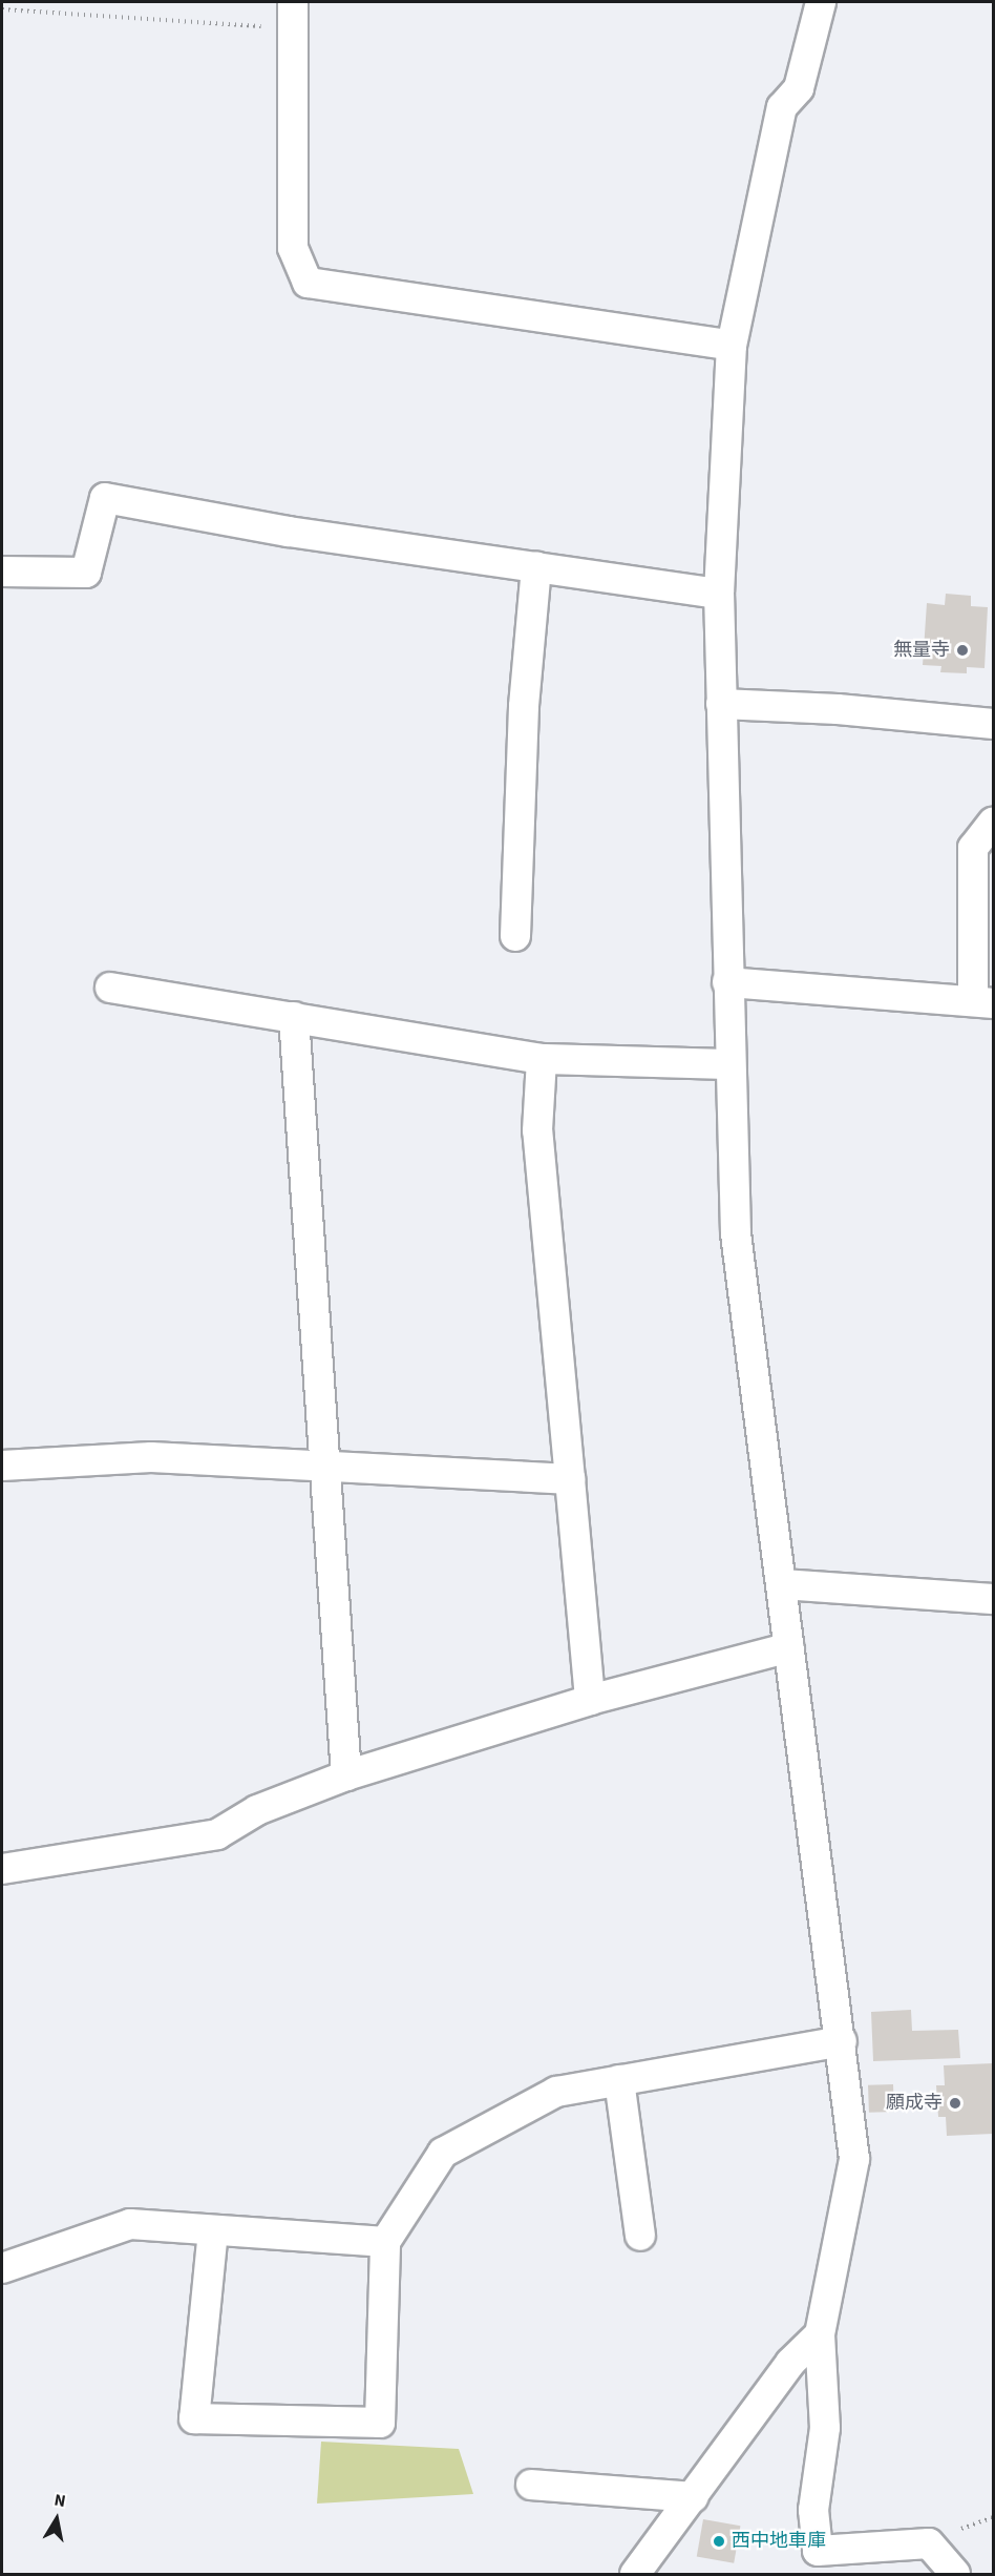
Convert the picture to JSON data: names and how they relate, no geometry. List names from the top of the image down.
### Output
{
  "places": ["無量寺", "願成寺", "西中地車庫"],
  "north": "top"
}
